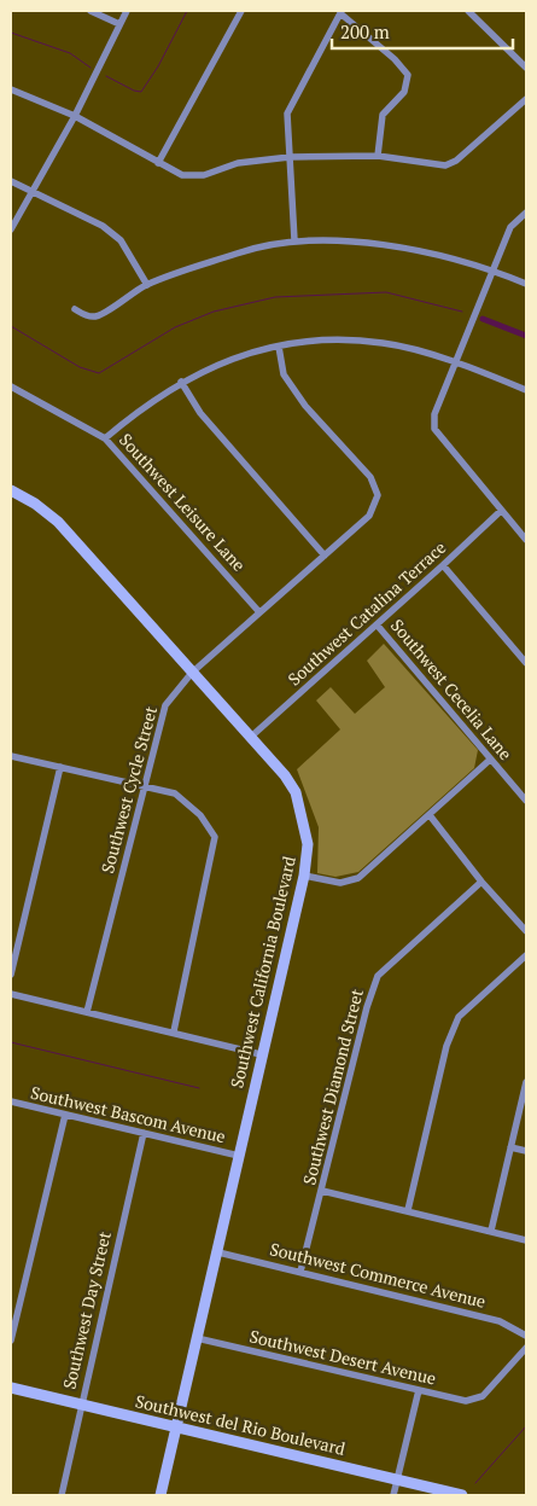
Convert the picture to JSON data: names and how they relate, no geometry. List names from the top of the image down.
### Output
{
  "streets": {
    "street": [
      "Southwest Leisure Lane",
      "Southwest Catalina Terrace",
      "Southwest Cecelia Lane",
      "Southwest Cycle Street",
      "Southwest California Boulevard",
      "Southwest Diamond Street",
      "Southwest Bascom Avenue",
      "Southwest Commerce Avenue",
      "Southwest Day Street",
      "Southwest Desert Avenue",
      "Southwest del Rio Boulevard"
    ]
  },
  "crossings": [
    ["Southwest Leisure Lane", "Southwest Cycle Street"],
    ["Southwest Catalina Terrace", "Southwest Cecelia Lane"],
    ["Southwest Catalina Terrace", "Southwest California Boulevard"],
    ["Southwest Cycle Street", "Southwest California Boulevard"],
    ["Southwest California Boulevard", "Southwest Bascom Avenue"],
    ["Southwest California Boulevard", "Southwest Commerce Avenue"],
    ["Southwest California Boulevard", "Southwest Desert Avenue"],
    ["Southwest California Boulevard", "Southwest del Rio Boulevard"],
    ["Southwest Diamond Street", "Southwest Commerce Avenue"],
    ["Southwest Bascom Avenue", "Southwest Day Street"],
    ["Southwest Day Street", "Southwest del Rio Boulevard"]
  ],
  "scale_bar": "200 m"
}
